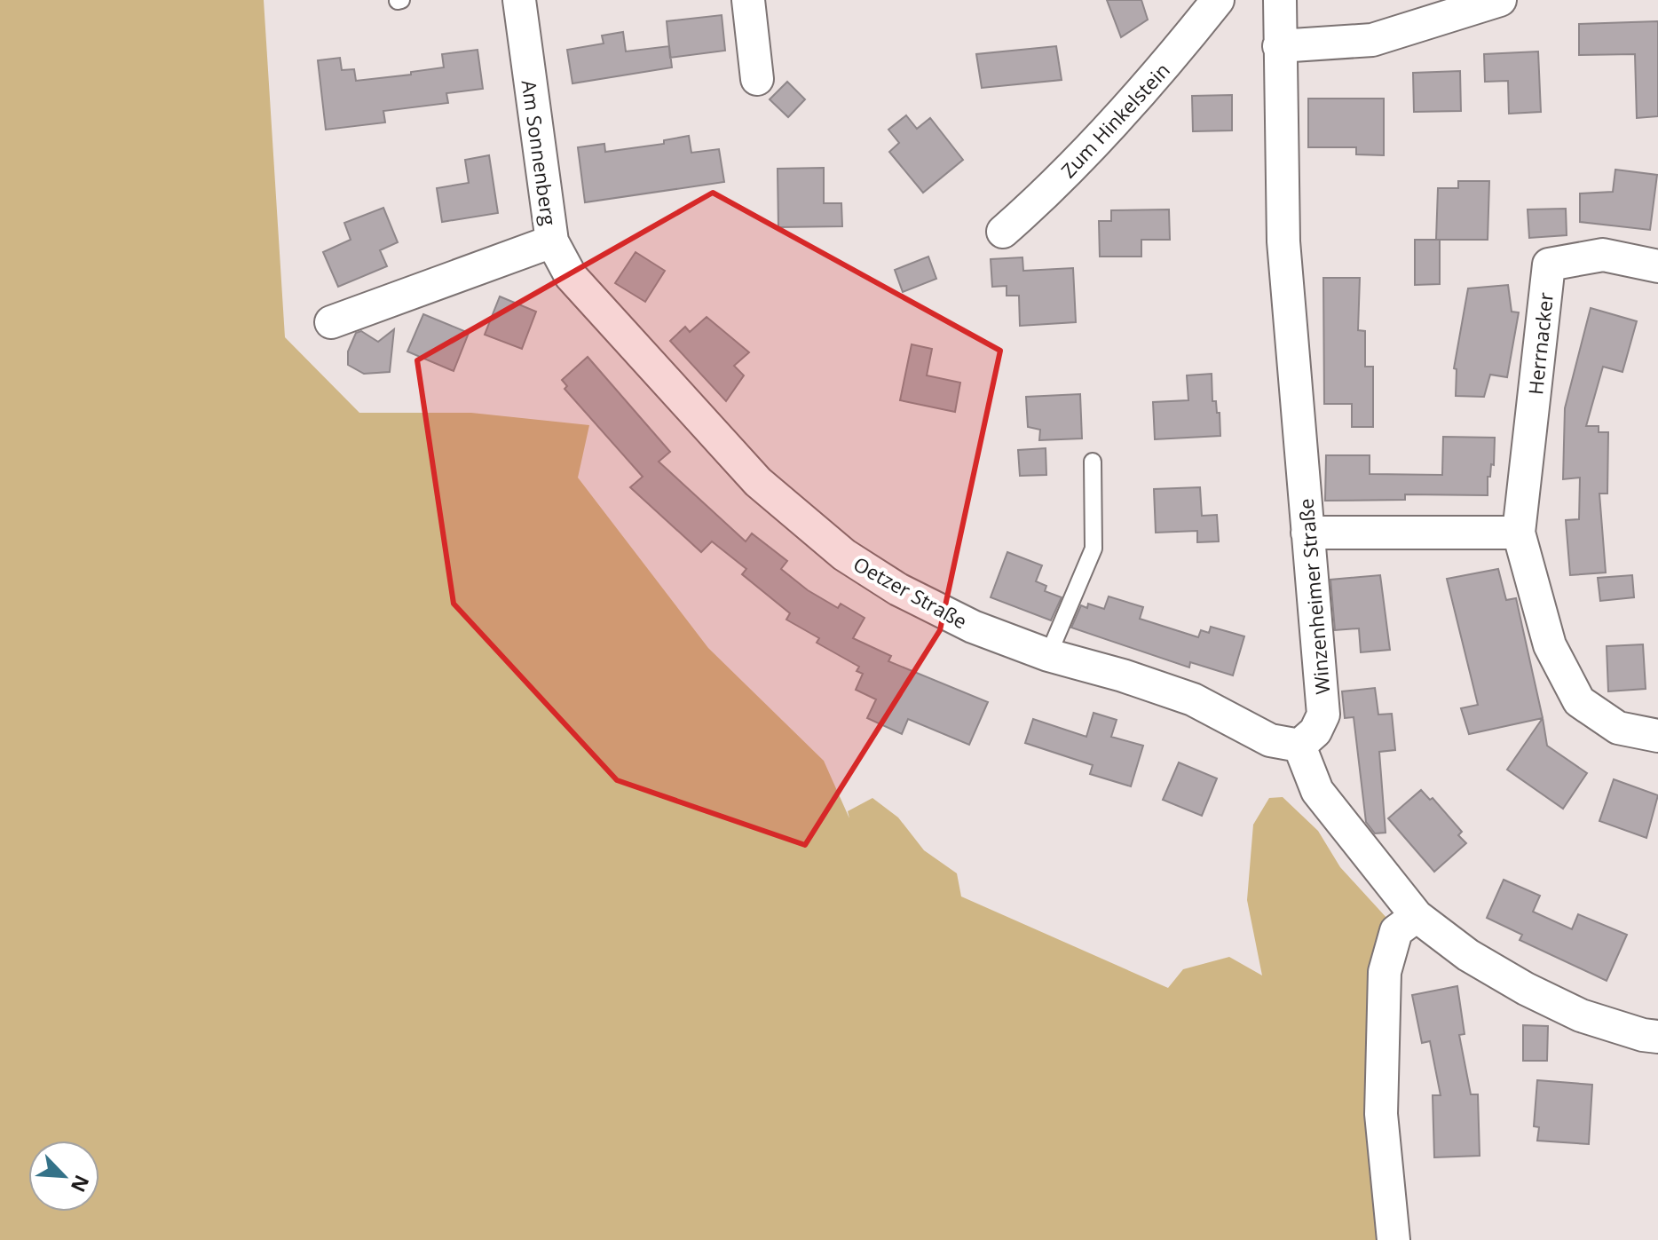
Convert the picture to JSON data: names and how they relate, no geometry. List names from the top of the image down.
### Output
{
  "streets": {
    "street": [
      "Zum Hinkelstein",
      "Am Sonnenberg",
      "Herrnacker",
      "Oetzer Straße",
      "Winzenheimer Straße"
    ]
  },
  "crossings": [
    ["Am Sonnenberg", "Oetzer Straße"],
    ["Oetzer Straße", "Winzenheimer Straße"]
  ],
  "north": "bottom right"
}
